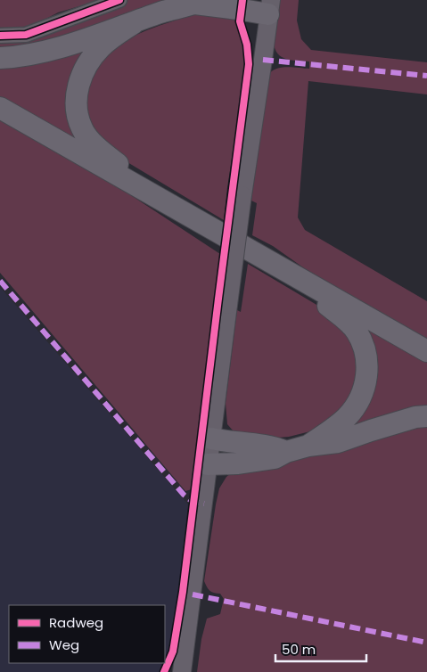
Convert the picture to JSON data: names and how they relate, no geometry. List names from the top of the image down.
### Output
{
  "legend": ["Radweg", "Weg"],
  "scale_bar": "50 m"
}
